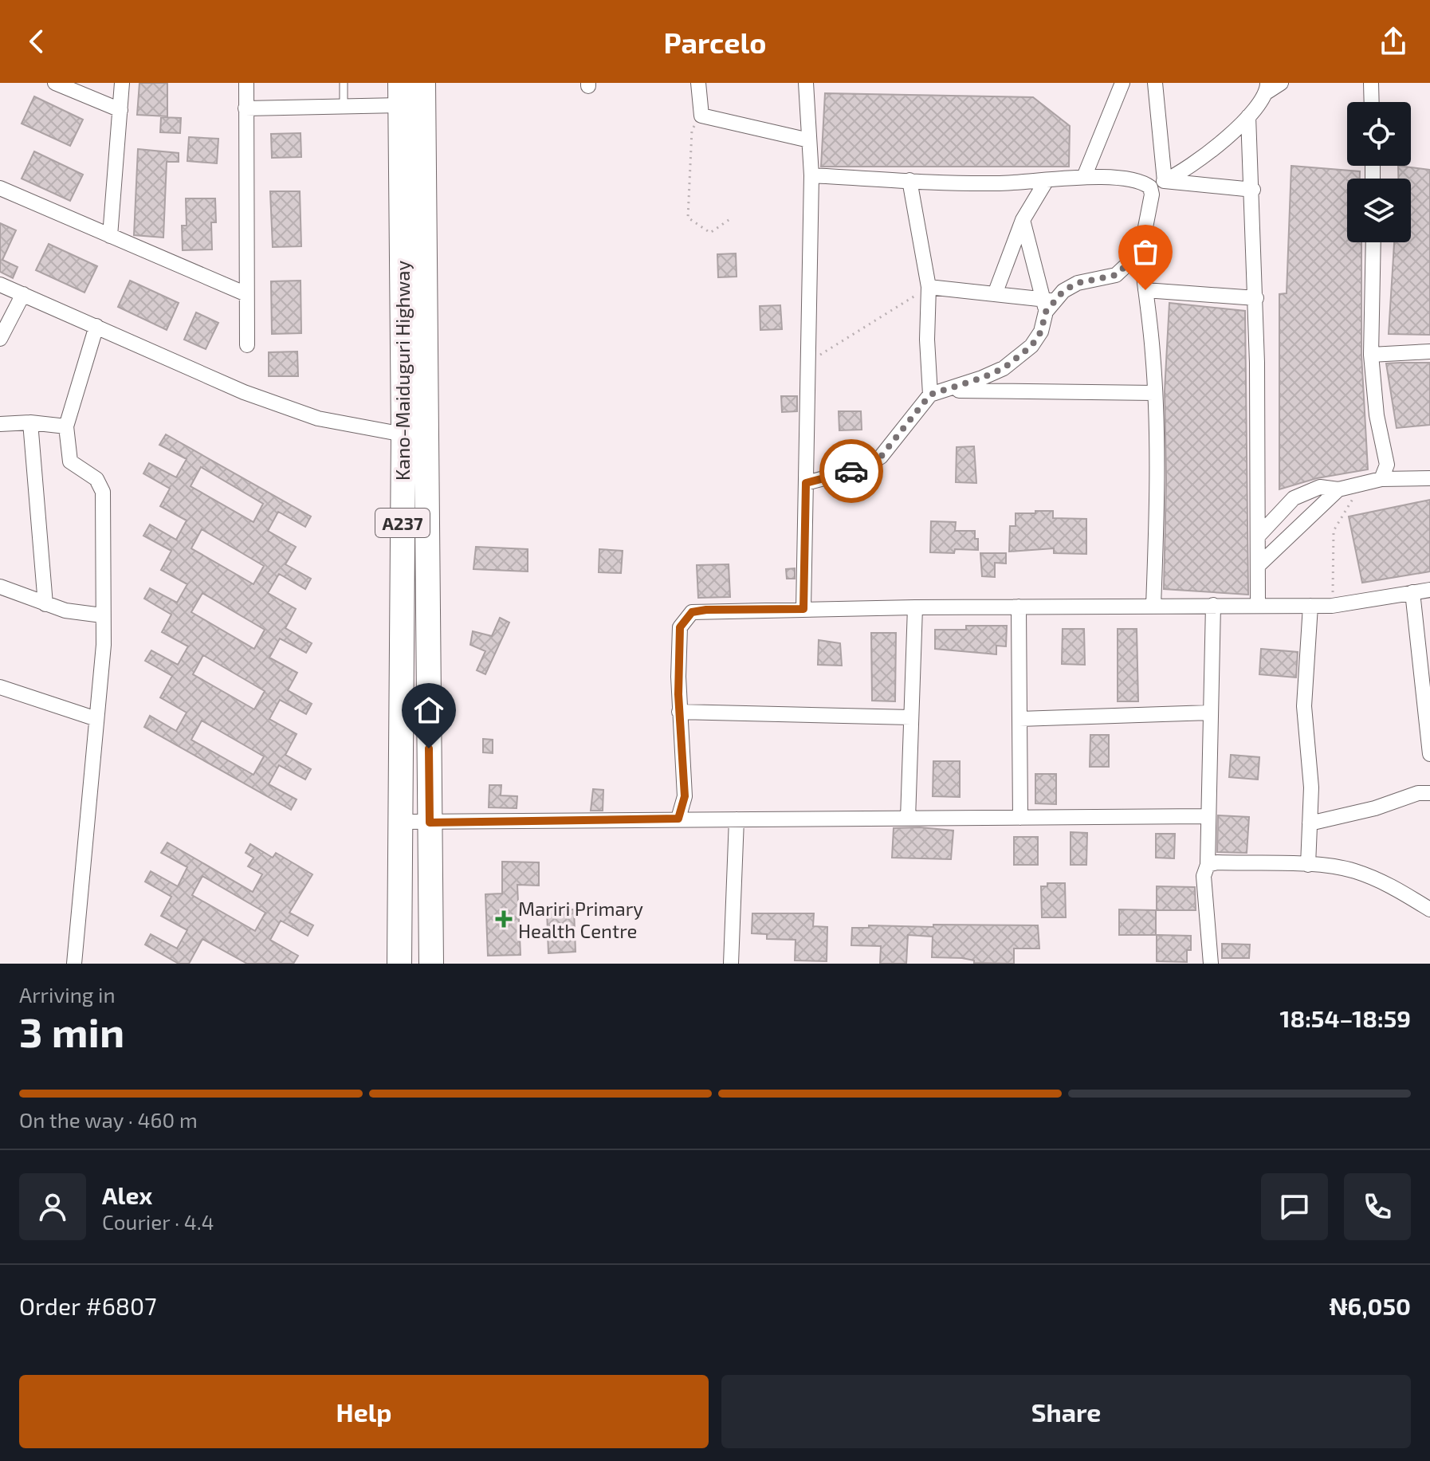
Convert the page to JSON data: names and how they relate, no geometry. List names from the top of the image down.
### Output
{
  "streets": {
    "highway": ["Kano-Maiduguri Highway", "A237"]
  },
  "places": {
    "health": ["Mariri Primary Health Centre"]
  },
  "page": {
    "header": "Parcelo",
    "heading": ["3 min", "Arriving in", "18:54–18:59"],
    "panel": [
      "Alex",
      "Courier · 4.4",
      "Order #6807",
      "₦6,050"
    ],
    "bar": "On the way · 460 m",
    "buttons": ["Help", "Share"]
  }
}
